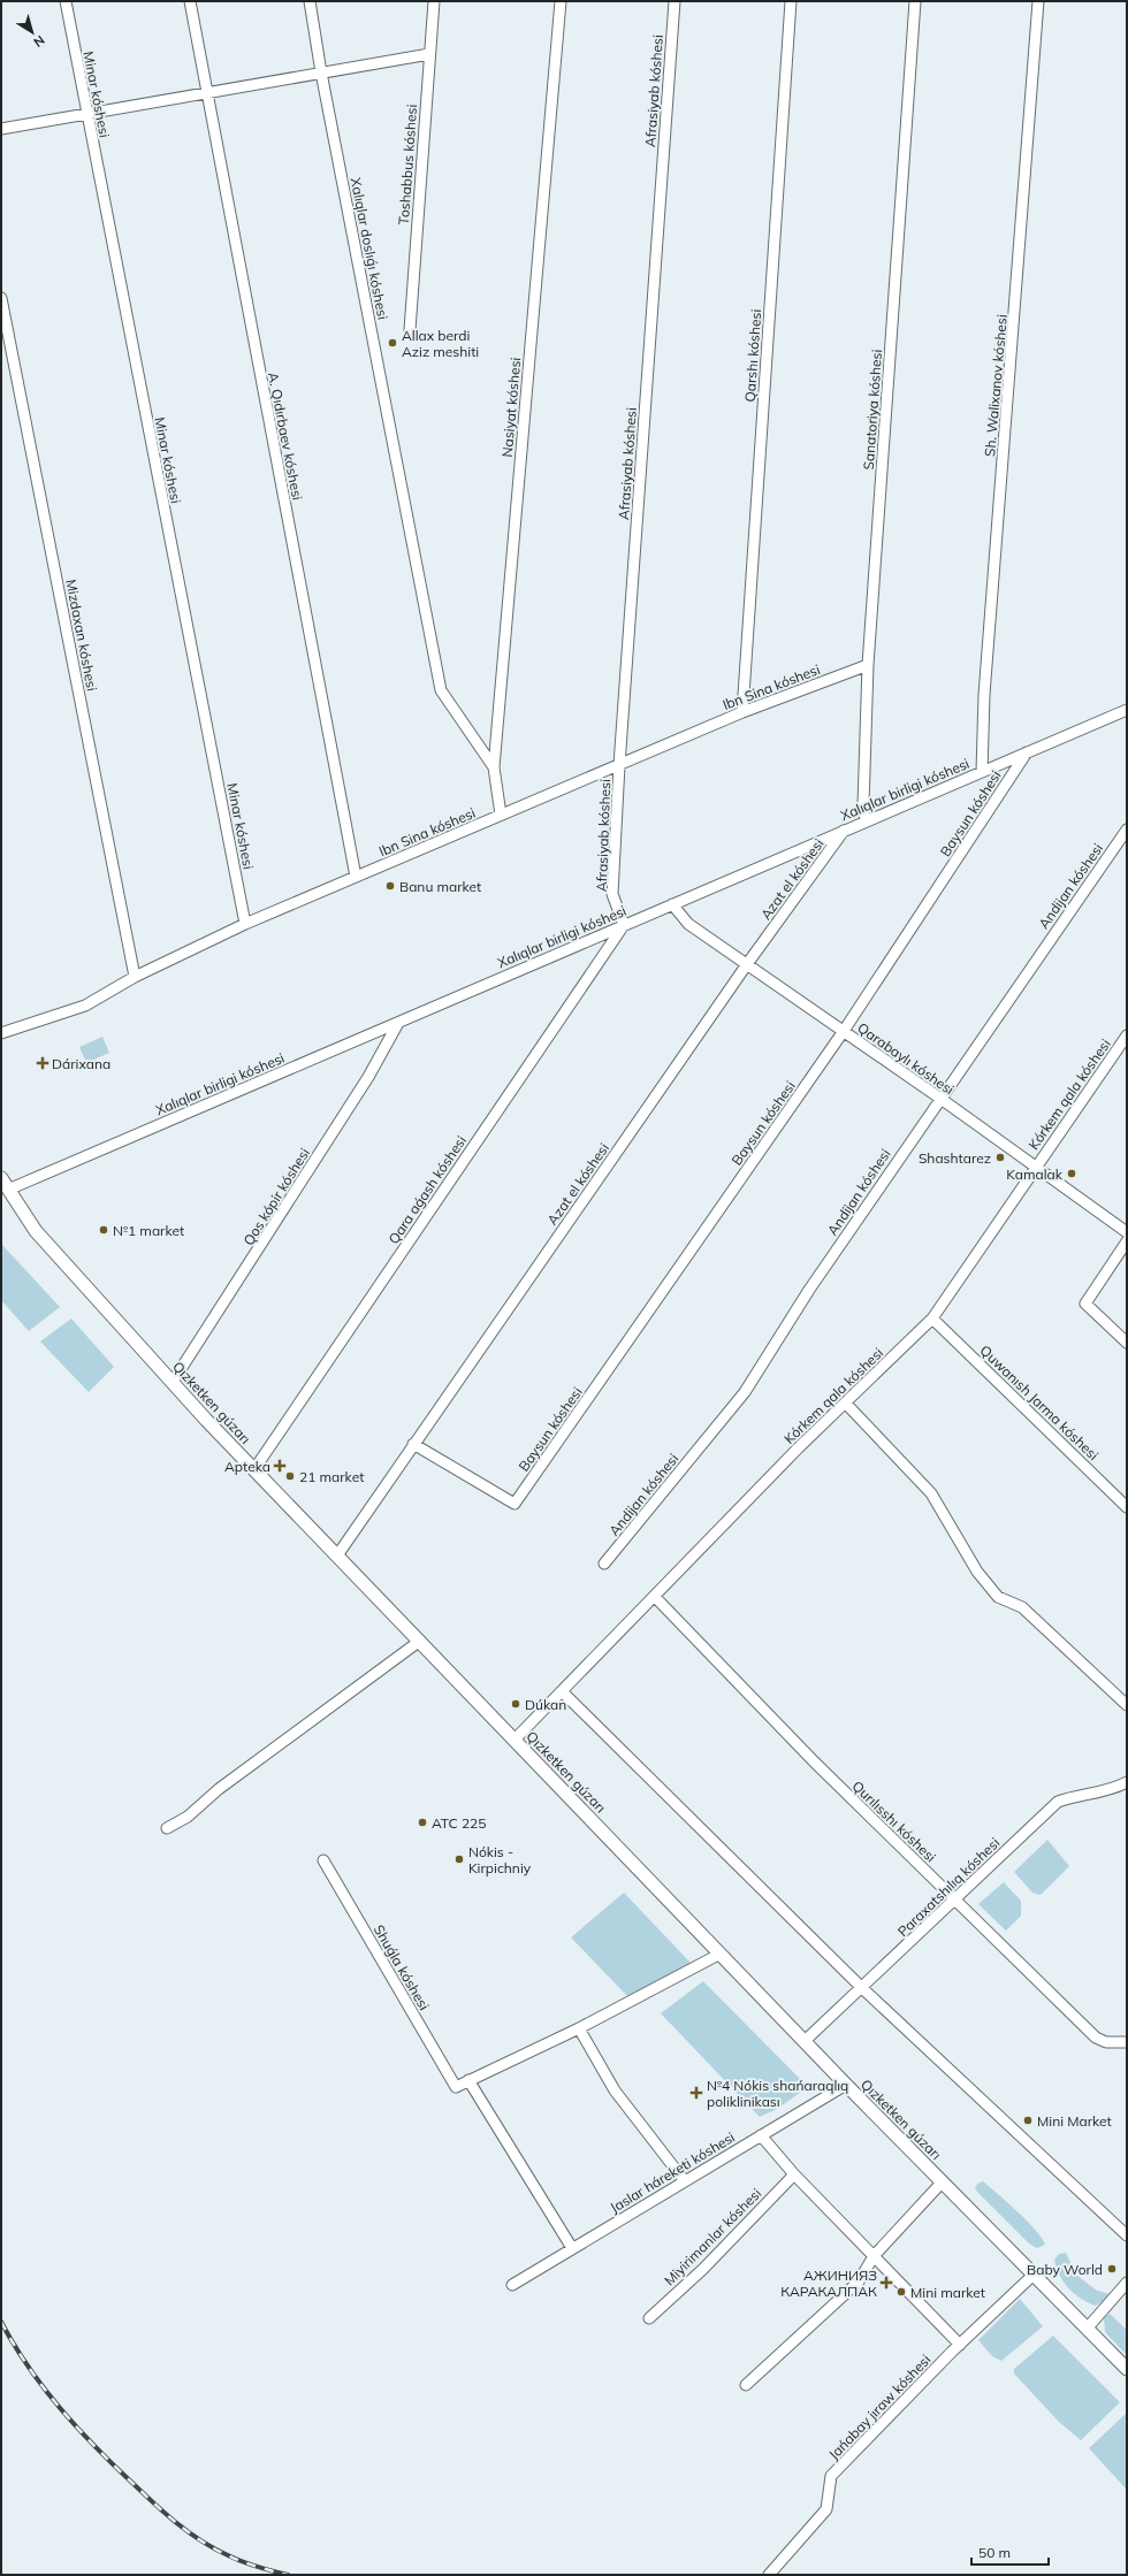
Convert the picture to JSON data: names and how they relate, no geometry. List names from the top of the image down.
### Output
{
  "streets": {
    "street": [
      "Afrasiyab kóshesi",
      "Minar kóshesi",
      "Toshabbus kóshesi",
      "Xalıqlar doslıǵı kóshesi",
      "Qarshı kóshesi",
      "Sh. Walixanov kóshesi",
      "Nasiyat kóshesi",
      "Sanatoriya kóshesi",
      "A. Qıdırbaev kóshesi",
      "Mizdaxan kóshesi",
      "Ibn Sina kóshesi",
      "Xalıqlar birligi kóshesi",
      "Baysun kóshesi",
      "Azat el kóshesi",
      "Andijan kóshesi",
      "Qarabaylı kóshesi",
      "Kórkem qala kóshesi",
      "Qara aǵash kóshesi",
      "Qos kópir kóshesi",
      "Qızketken gúzarı",
      "Quwanısh Jarma kóshesi",
      "Qurılısshı kóshesi",
      "Paraxatshılıq kóshesi",
      "Shuǵla kóshesi",
      "Jaslar háreketi kóshesi",
      "Miyirimanlar kóshesi",
      "Jańabay jıraw kóshesi"
    ]
  },
  "crossings": [
    ["Afrasiyab kóshesi", "Ibn Sina kóshesi"],
    ["Afrasiyab kóshesi", "Xalıqlar birligi kóshesi"],
    ["Afrasiyab kóshesi", "Qara aǵash kóshesi"],
    ["Minar kóshesi", "Ibn Sina kóshesi"],
    ["Xalıqlar doslıǵı kóshesi", "Nasiyat kóshesi"],
    ["Qarshı kóshesi", "Ibn Sina kóshesi"],
    ["Sh. Walixanov kóshesi", "Xalıqlar birligi kóshesi"],
    ["Nasiyat kóshesi", "Ibn Sina kóshesi"],
    ["Sanatoriya kóshesi", "Ibn Sina kóshesi"],
    ["Sanatoriya kóshesi", "Xalıqlar birligi kóshesi"],
    ["A. Qıdırbaev kóshesi", "Ibn Sina kóshesi"],
    ["Mizdaxan kóshesi", "Ibn Sina kóshesi"],
    ["Xalıqlar birligi kóshesi", "Baysun kóshesi"],
    ["Xalıqlar birligi kóshesi", "Azat el kóshesi"],
    ["Xalıqlar birligi kóshesi", "Qarabaylı kóshesi"],
    ["Xalıqlar birligi kóshesi", "Qara aǵash kóshesi"],
    ["Xalıqlar birligi kóshesi", "Qos kópir kóshesi"],
    ["Xalıqlar birligi kóshesi", "Qızketken gúzarı"],
    ["Baysun kóshesi", "Azat el kóshesi"],
    ["Baysun kóshesi", "Qarabaylı kóshesi"],
    ["Azat el kóshesi", "Qarabaylı kóshesi"],
    ["Azat el kóshesi", "Qızketken gúzarı"],
    ["Andijan kóshesi", "Qarabaylı kóshesi"],
    ["Qarabaylı kóshesi", "Kórkem qala kóshesi"],
    ["Kórkem qala kóshesi", "Qızketken gúzarı"],
    ["Kórkem qala kóshesi", "Quwanısh Jarma kóshesi"],
    ["Kórkem qala kóshesi", "Qurılısshı kóshesi"],
    ["Qara aǵash kóshesi", "Qızketken gúzarı"],
    ["Qos kópir kóshesi", "Qızketken gúzarı"],
    ["Qızketken gúzarı", "Paraxatshılıq kóshesi"],
    ["Qızketken gúzarı", "Jaslar háreketi kóshesi"],
    ["Qızketken gúzarı", "Jańabay jıraw kóshesi"],
    ["Qurılısshı kóshesi", "Paraxatshılıq kóshesi"]
  ],
  "places": {
    "other": [
      "Allax berdi Aziz meshiti",
      "Banu market",
      "Shashtarez",
      "Kamalak",
      "№1 market",
      "21 market",
      "Dúkan",
      "АТС 225",
      "Nókis - Kirpichniy",
      "Mini Market",
      "Baby World",
      "Mini market"
    ],
    "health": [
      "Dárixana",
      "Apteka",
      "№4 Nókis shańaraqlıq poliklinikası",
      "АЖИНИЯЗ КАРАКАЛПАК"
    ]
  },
  "scale_bar": "50 m",
  "north": "bottom right"
}
